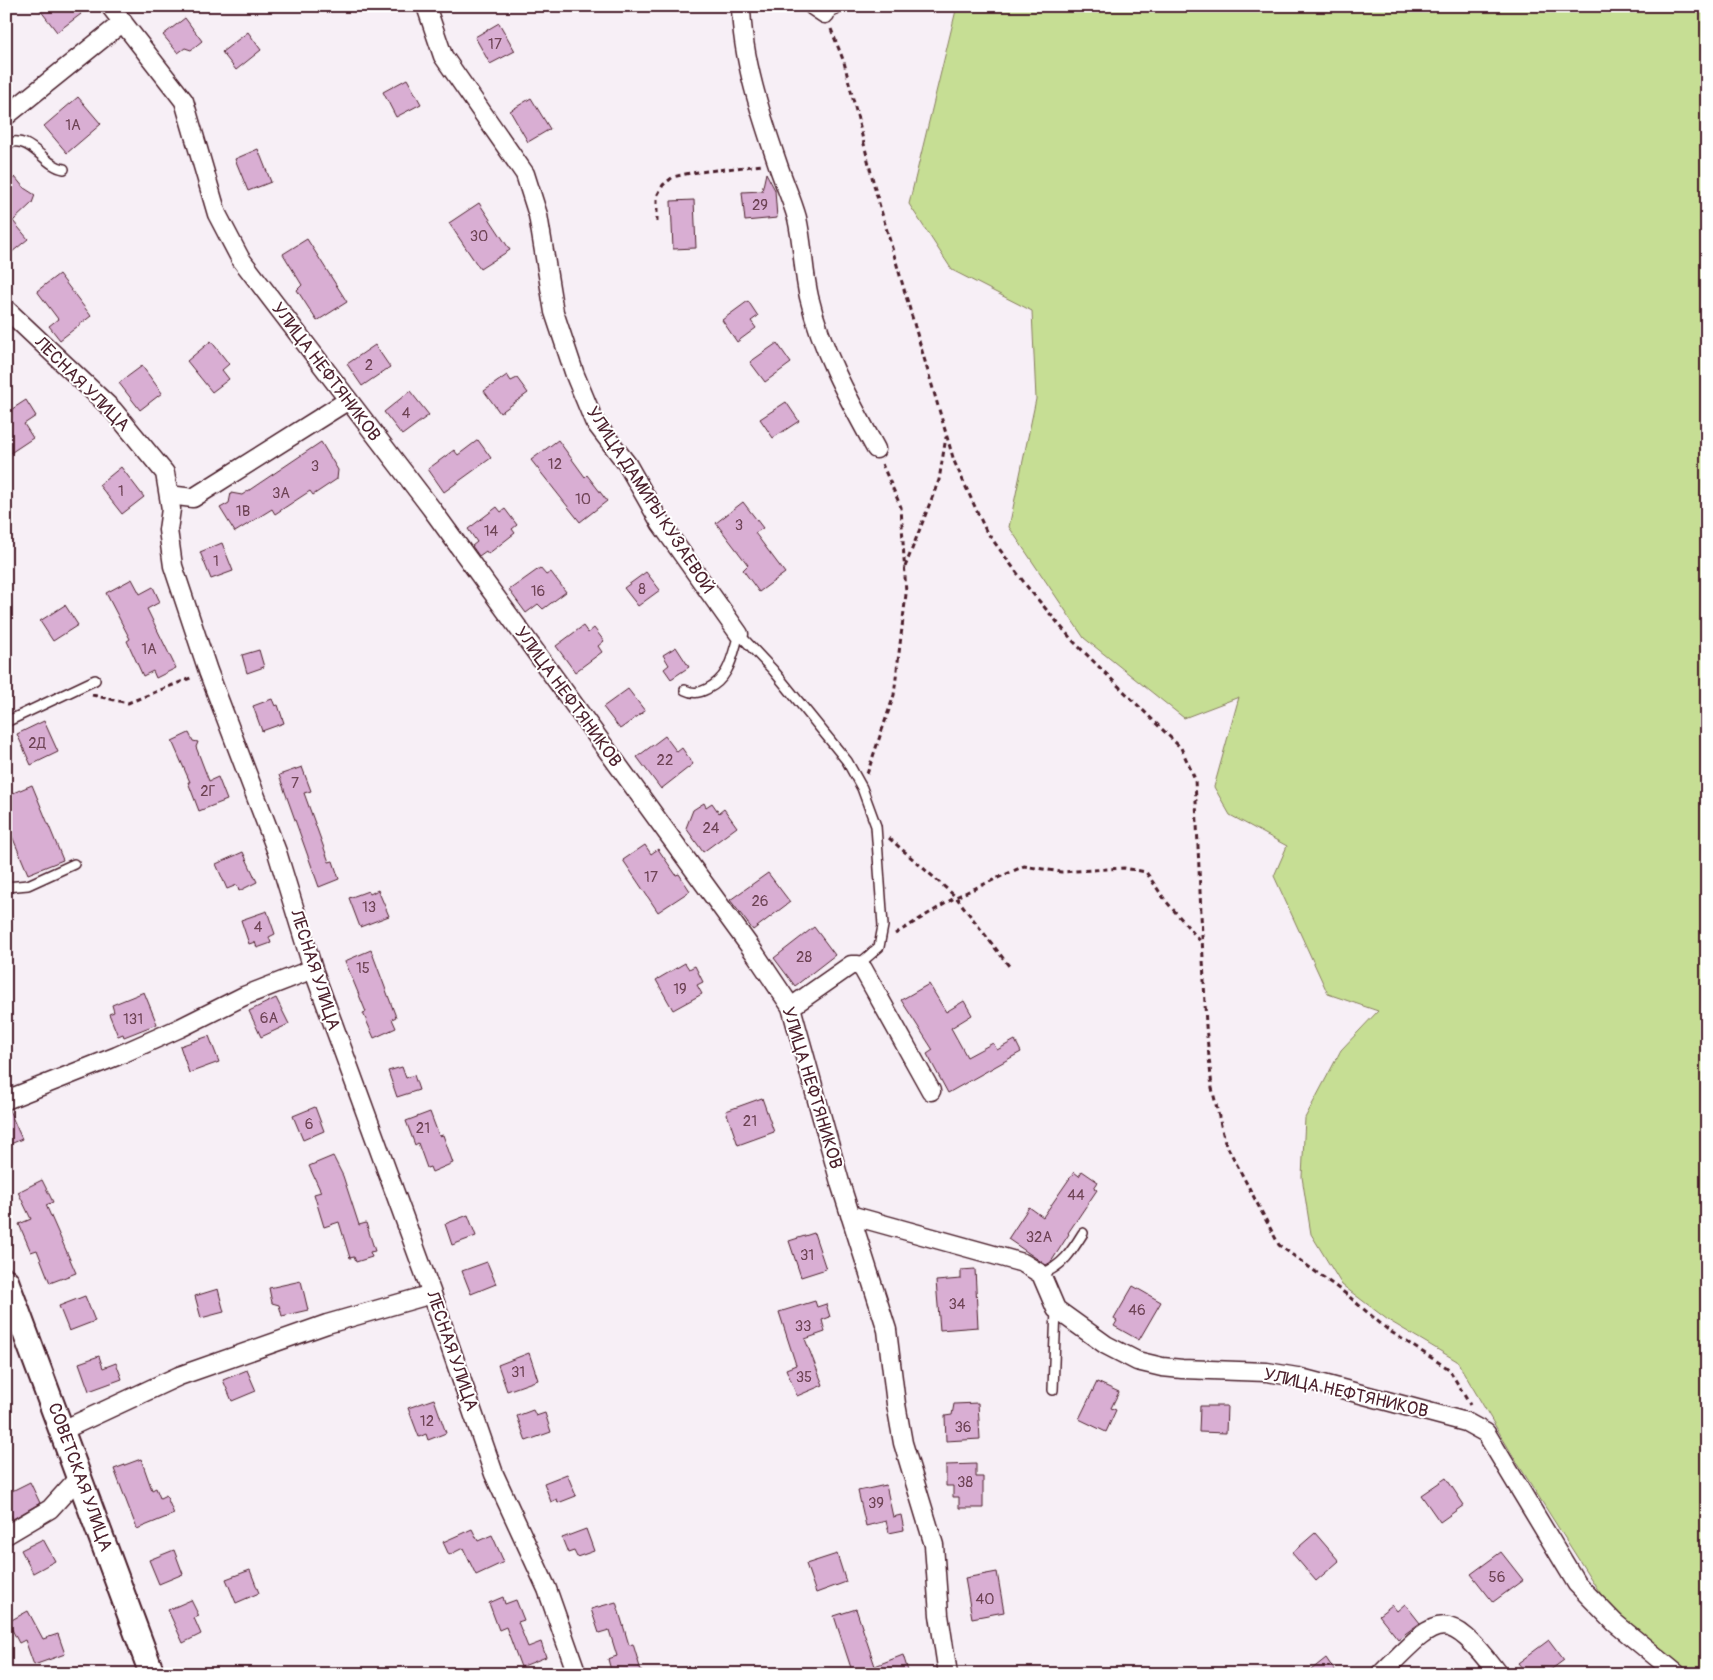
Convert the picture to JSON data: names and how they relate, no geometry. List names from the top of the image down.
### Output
{
  "streets": {
    "street": [
      "УЛИЦА НЕФТЯНИКОВ",
      "ЛЕСНАЯ УЛИЦА",
      "УЛИЦА ДАМИРЫ КУЗАЕВОЙ",
      "СОВЕТСКАЯ УЛИЦА"
    ]
  },
  "house_numbers": [
    "17",
    "1А",
    "29",
    "30",
    "2",
    "4",
    "12",
    "3",
    "1",
    "3А",
    "10",
    "1В",
    "3",
    "14",
    "1",
    "8",
    "16",
    "1А",
    "2Д",
    "22",
    "7",
    "2Г",
    "24",
    "17",
    "26",
    "13",
    "4",
    "28",
    "15",
    "19",
    "6А",
    "131",
    "21",
    "6",
    "21",
    "44",
    "32А",
    "31",
    "34",
    "46",
    "33",
    "31",
    "35",
    "12",
    "36",
    "38",
    "39",
    "56",
    "40"
  ]
}
